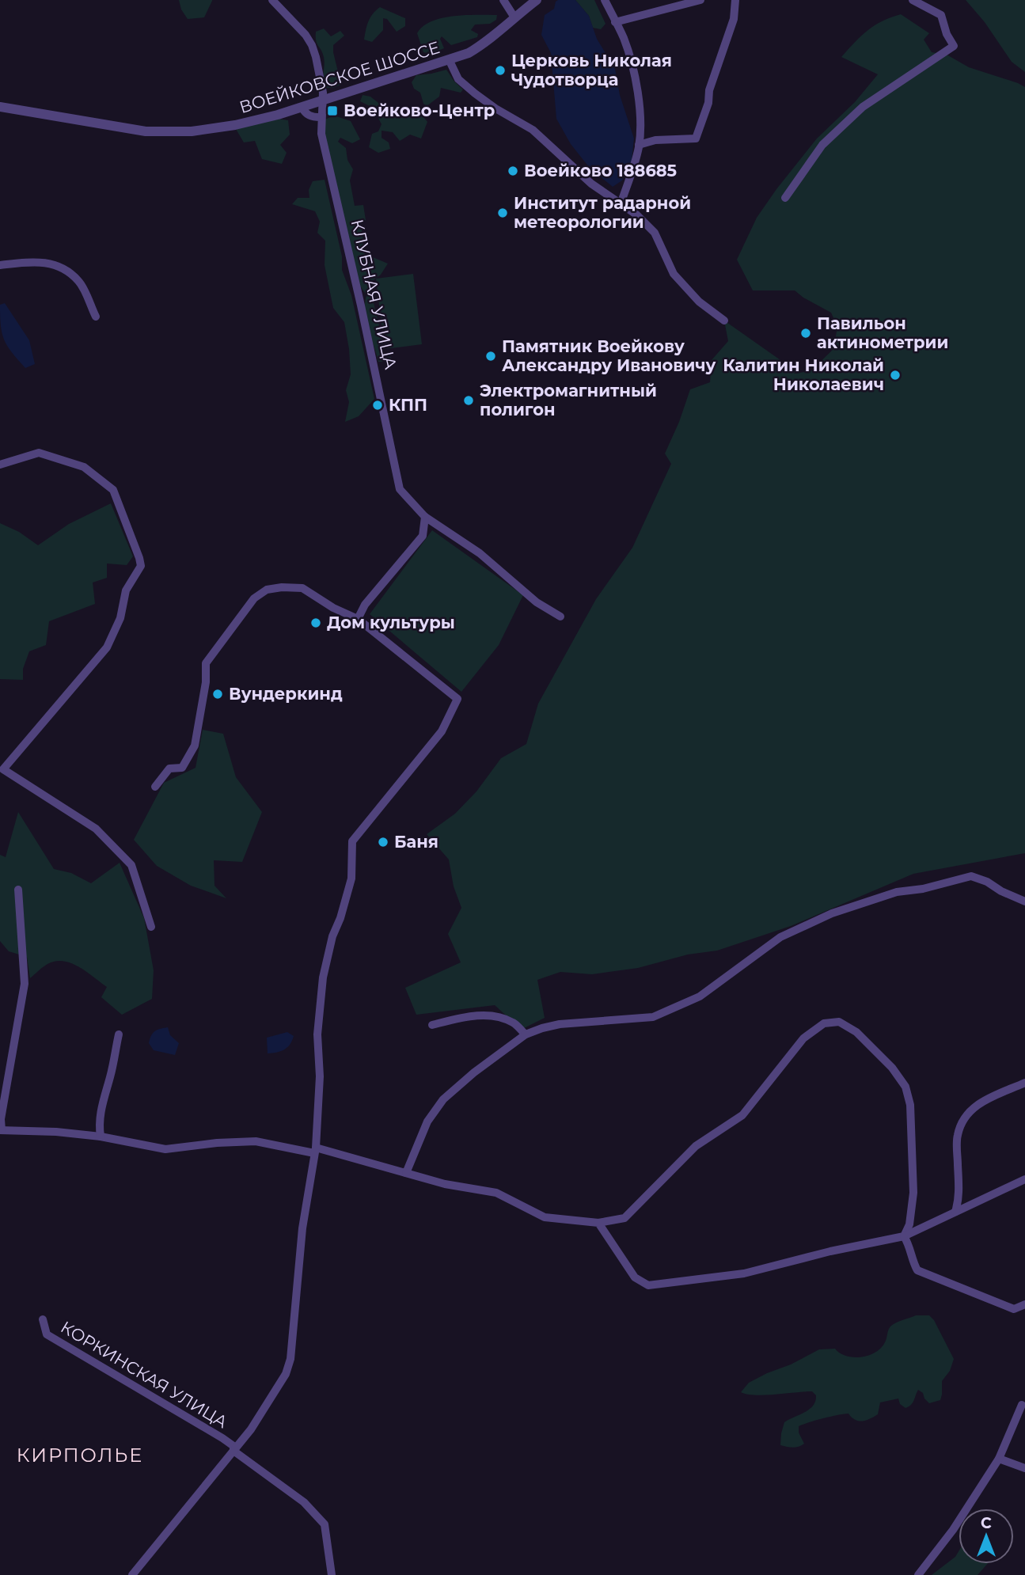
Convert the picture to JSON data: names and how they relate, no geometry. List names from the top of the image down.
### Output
{
  "streets": {
    "street": ["ВОЕЙКОВСКОЕ ШОССЕ", "КЛУБНАЯ УЛИЦА", "КОРКИНСКАЯ УЛИЦА"]
  },
  "crossings": [
    ["ВОЕЙКОВСКОЕ ШОССЕ", "КЛУБНАЯ УЛИЦА"]
  ],
  "districts": ["КИРПОЛЬЕ"],
  "places": {
    "other": [
      "Церковь Николая Чудотворца",
      "Воейково 188685",
      "Институт радарной метеорологии",
      "Павильон актинометрии",
      "Памятник Воейкову Александру Ивановичу",
      "Калитин Николай Николаевич",
      "Электромагнитный полигон",
      "КПП",
      "Дом культуры",
      "Вундеркинд",
      "Баня"
    ],
    "transit": ["Воейково-Центр"]
  },
  "north": "top"
}
